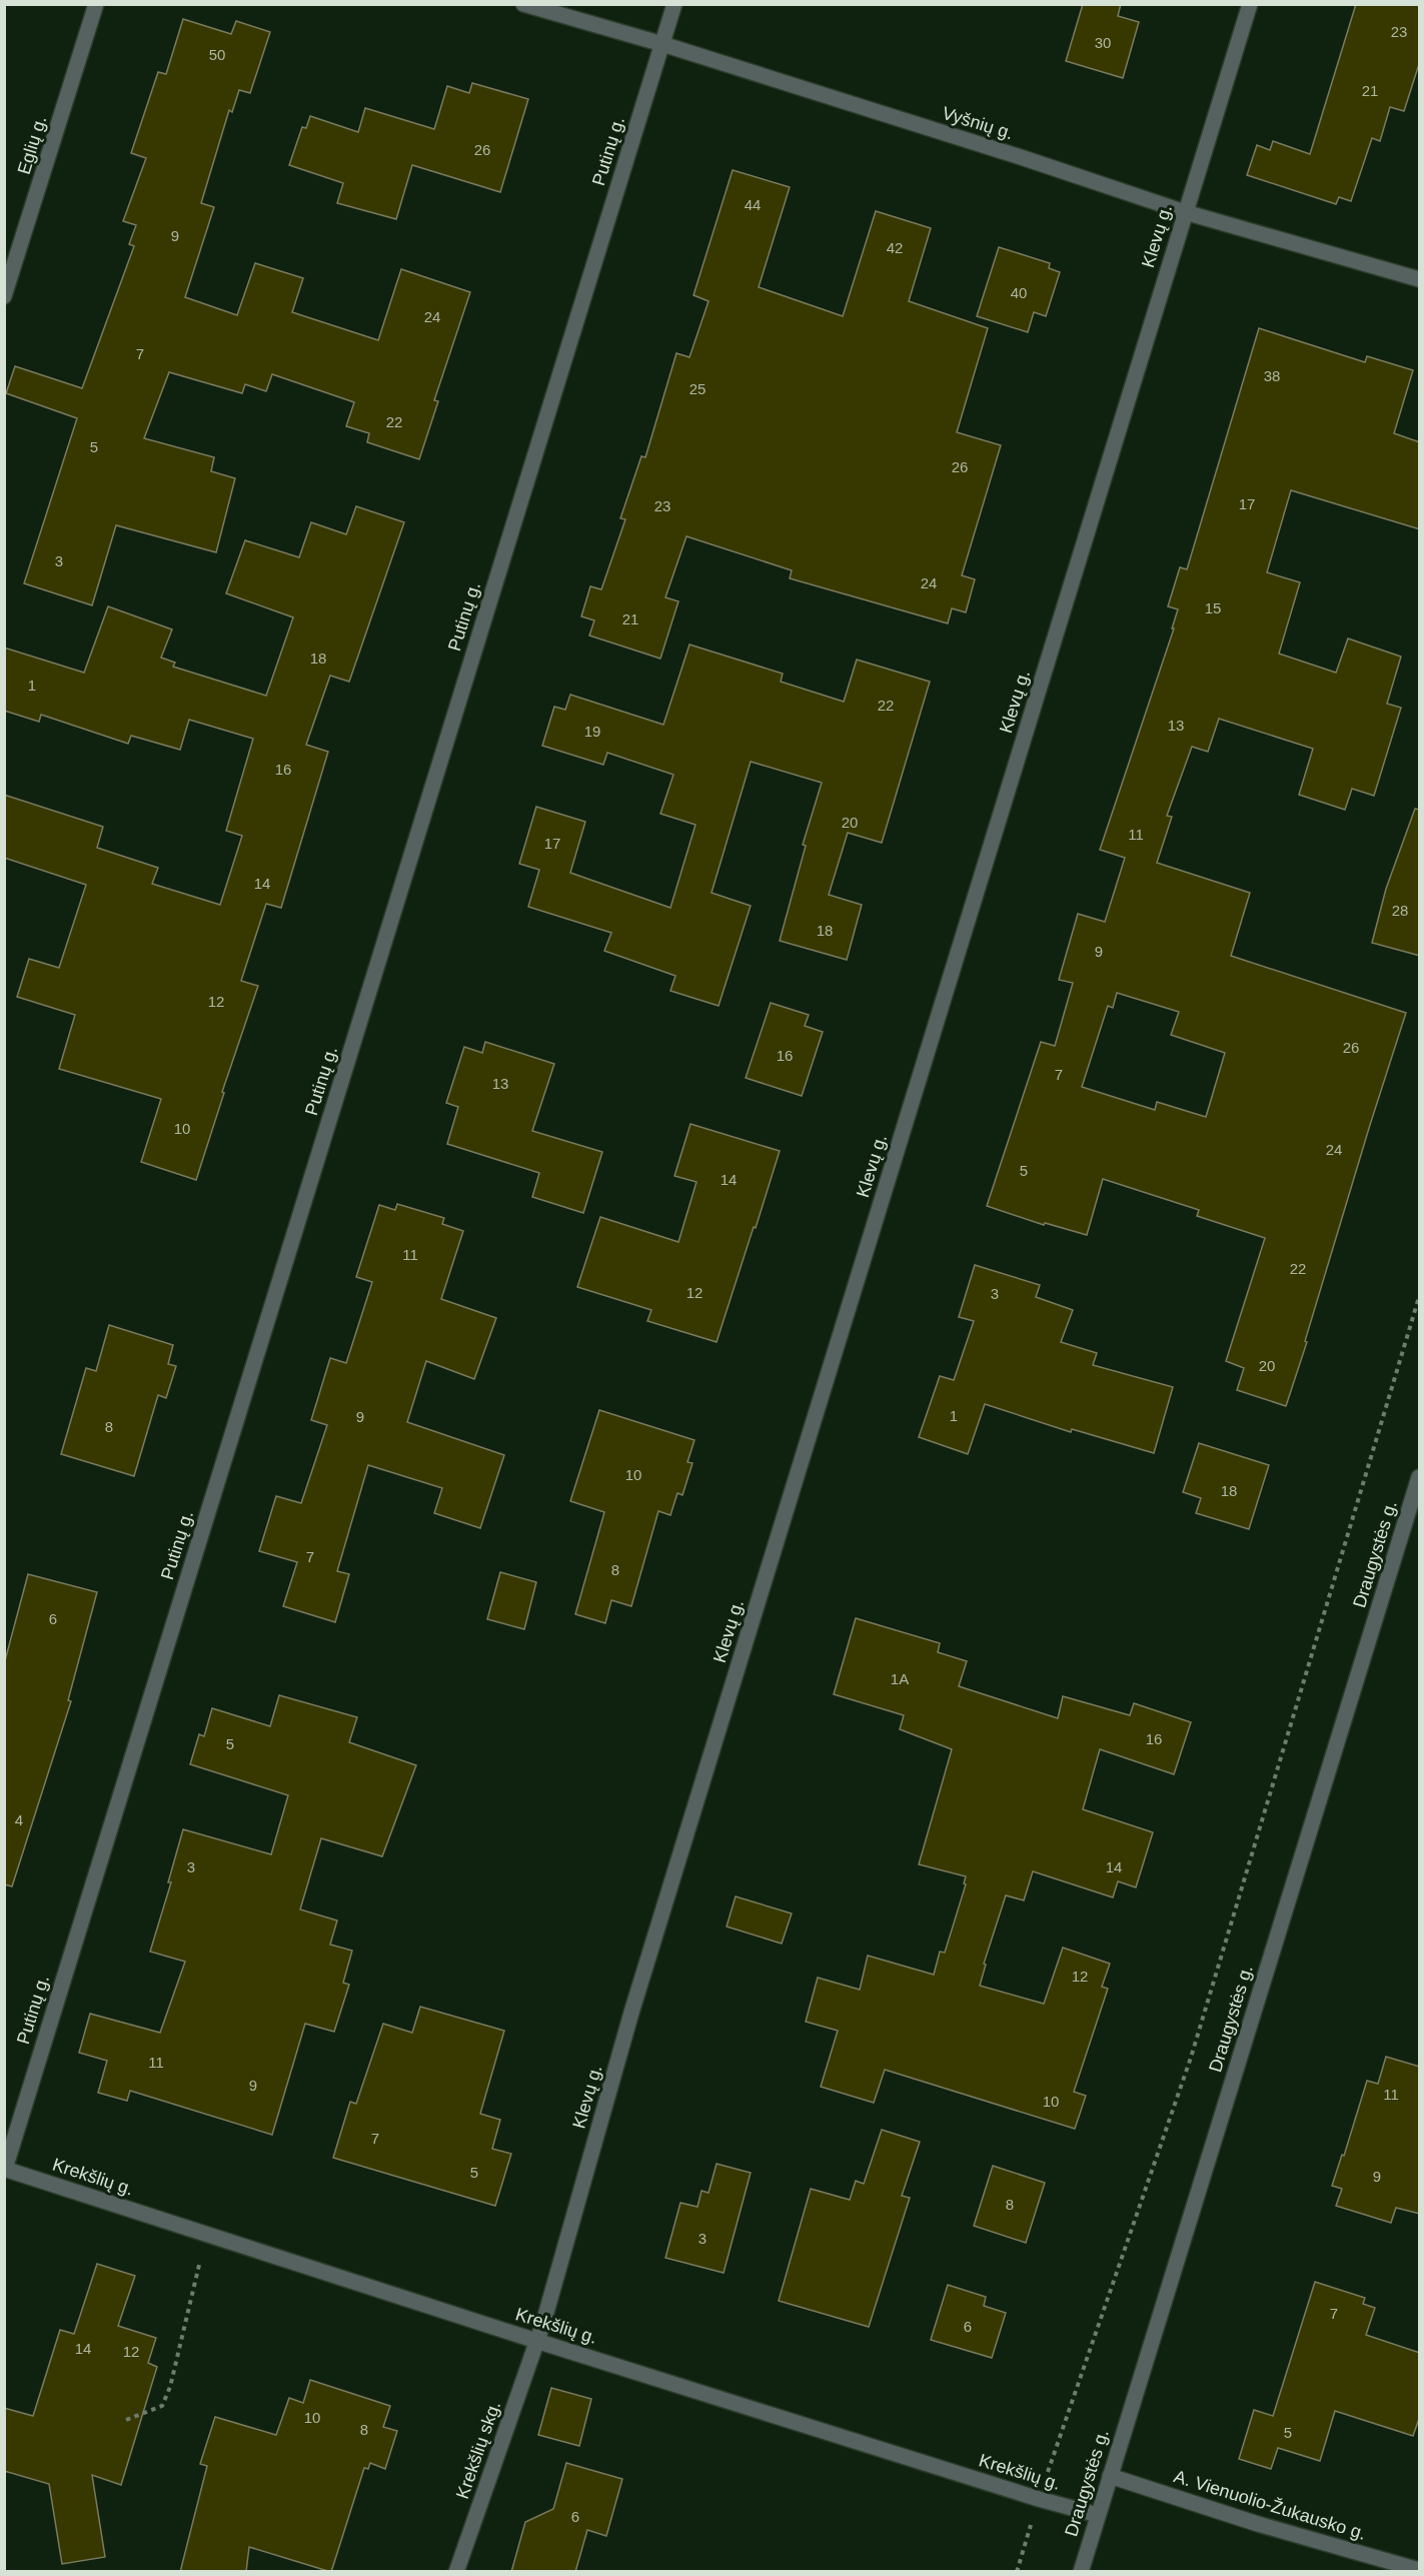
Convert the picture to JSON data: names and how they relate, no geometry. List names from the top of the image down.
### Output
{
  "streets": {
    "street": [
      "Vyšnių g.",
      "Eglių g.",
      "Putinų g.",
      "Klevų g.",
      "Draugystės g.",
      "Krekšlių g.",
      "Krekšlių skg.",
      "A. Vienuolio-Žukausko g."
    ]
  },
  "crossings": [
    ["Vyšnių g.", "Putinų g."],
    ["Vyšnių g.", "Klevų g."],
    ["Putinų g.", "Krekšlių g."],
    ["Klevų g.", "Krekšlių g."],
    ["Klevų g.", "Krekšlių skg."],
    ["Draugystės g.", "Krekšlių g."],
    ["Draugystės g.", "A. Vienuolio-Žukausko g."],
    ["Krekšlių g.", "Krekšlių skg."]
  ],
  "house_numbers": [
    "23",
    "30",
    "50",
    "21",
    "26",
    "44",
    "9",
    "42",
    "40",
    "24",
    "7",
    "38",
    "25",
    "22",
    "5",
    "26",
    "17",
    "23",
    "3",
    "24",
    "15",
    "21",
    "18",
    "1",
    "22",
    "13",
    "19",
    "16",
    "20",
    "11",
    "17",
    "14",
    "28",
    "18",
    "9",
    "12",
    "26",
    "16",
    "7",
    "13",
    "10",
    "24",
    "5",
    "14",
    "11",
    "22",
    "12",
    "3",
    "20",
    "1",
    "9",
    "8",
    "10",
    "18",
    "7",
    "8",
    "6",
    "1A",
    "16",
    "5",
    "4",
    "3",
    "14",
    "12",
    "11",
    "9",
    "11",
    "10",
    "7",
    "5",
    "9",
    "8",
    "3",
    "7",
    "6",
    "14",
    "12",
    "10",
    "8",
    "5",
    "6"
  ]
}
